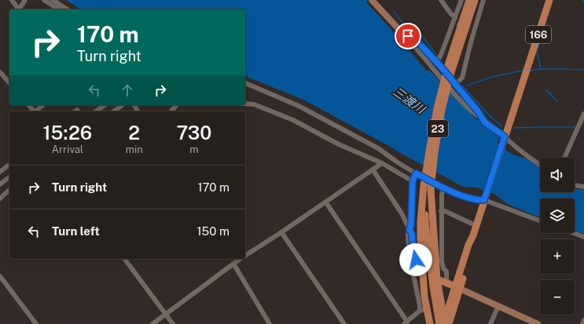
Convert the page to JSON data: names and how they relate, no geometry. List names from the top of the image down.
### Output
{
  "streets": {
    "highway": ["166", "23"]
  },
  "water": ["三渡川"],
  "page": {
    "turn": ["170 m", "Turn right"],
    "eta": [
      "15:26",
      "Arrival",
      "2",
      "min",
      "730",
      "m"
    ],
    "map_buttons": ["+", "−"],
    "list": [
      {
        "name": "Turn right",
        "value": "170 m"
      },
      {
        "name": "Turn left",
        "value": "150 m"
      }
    ]
  }
}
